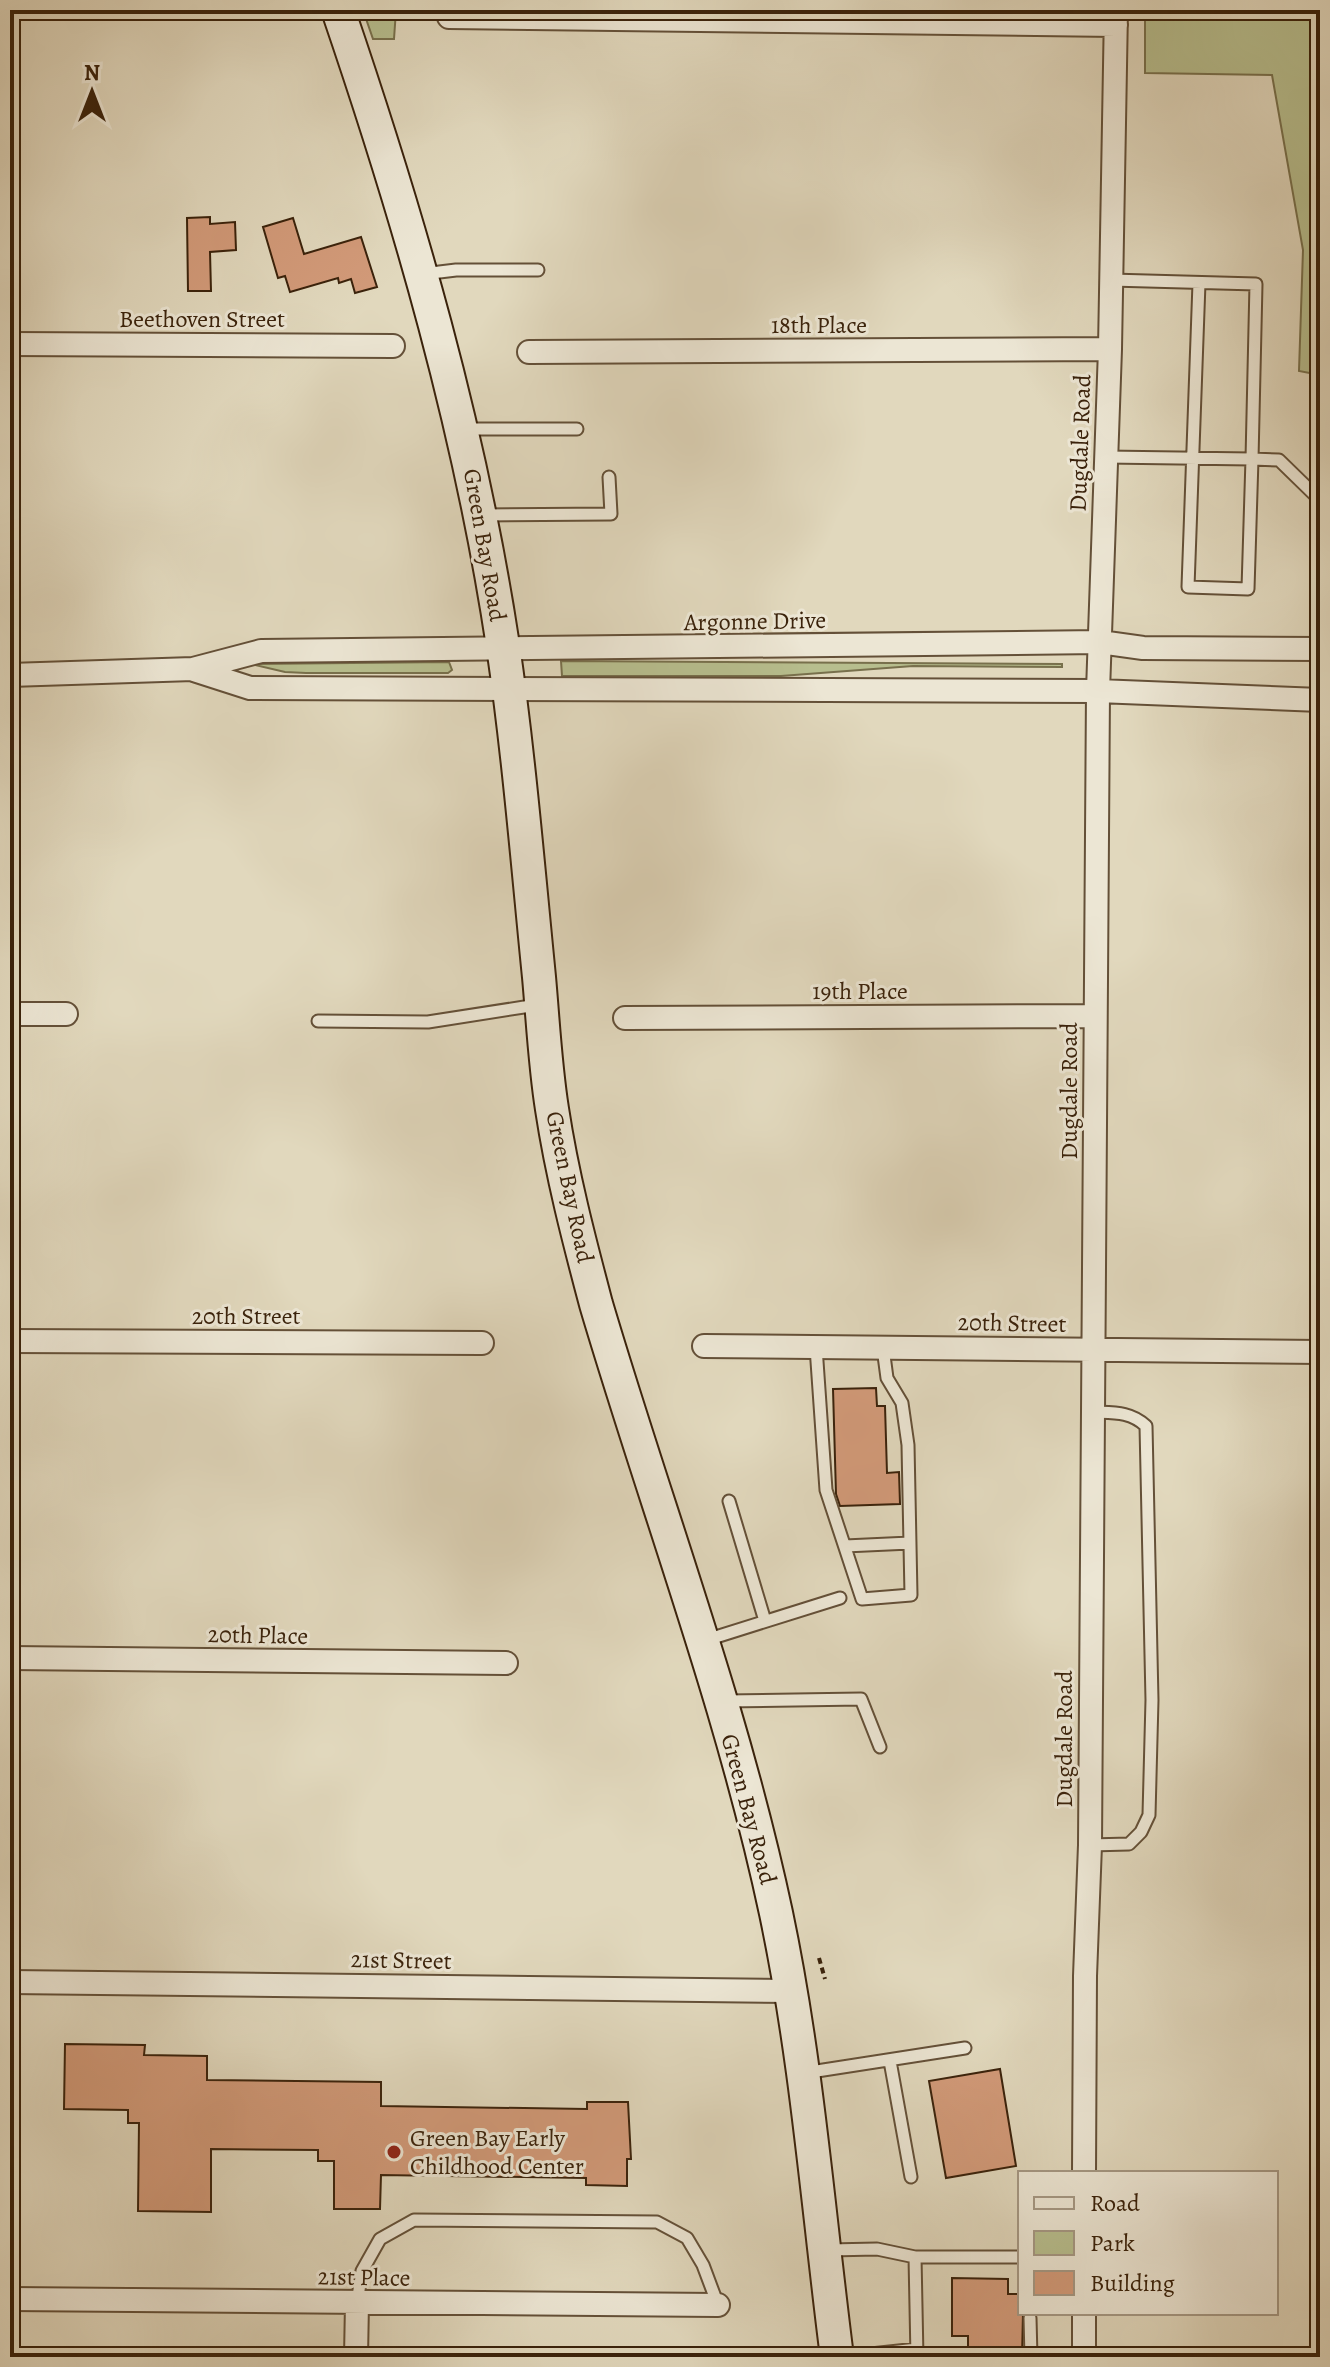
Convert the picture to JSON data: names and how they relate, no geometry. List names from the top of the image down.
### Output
{
  "streets": {
    "main road": ["Green Bay Road"],
    "street": [
      "Beethoven Street",
      "18th Place",
      "Dugdale Road",
      "Argonne Drive",
      "19th Place",
      "20th Street",
      "20th Place",
      "21st Street",
      "21st Place"
    ]
  },
  "crossings": [
    ["18th Place", "Dugdale Road"],
    ["Dugdale Road", "Argonne Drive"],
    ["Dugdale Road", "19th Place"],
    ["Dugdale Road", "20th Street"],
    ["Green Bay Road", "Argonne Drive"],
    ["Green Bay Road", "21st Street"]
  ],
  "places": ["Green Bay Early Childhood Center"],
  "legend": ["Road", "Park", "Building"],
  "north": "top"
}
